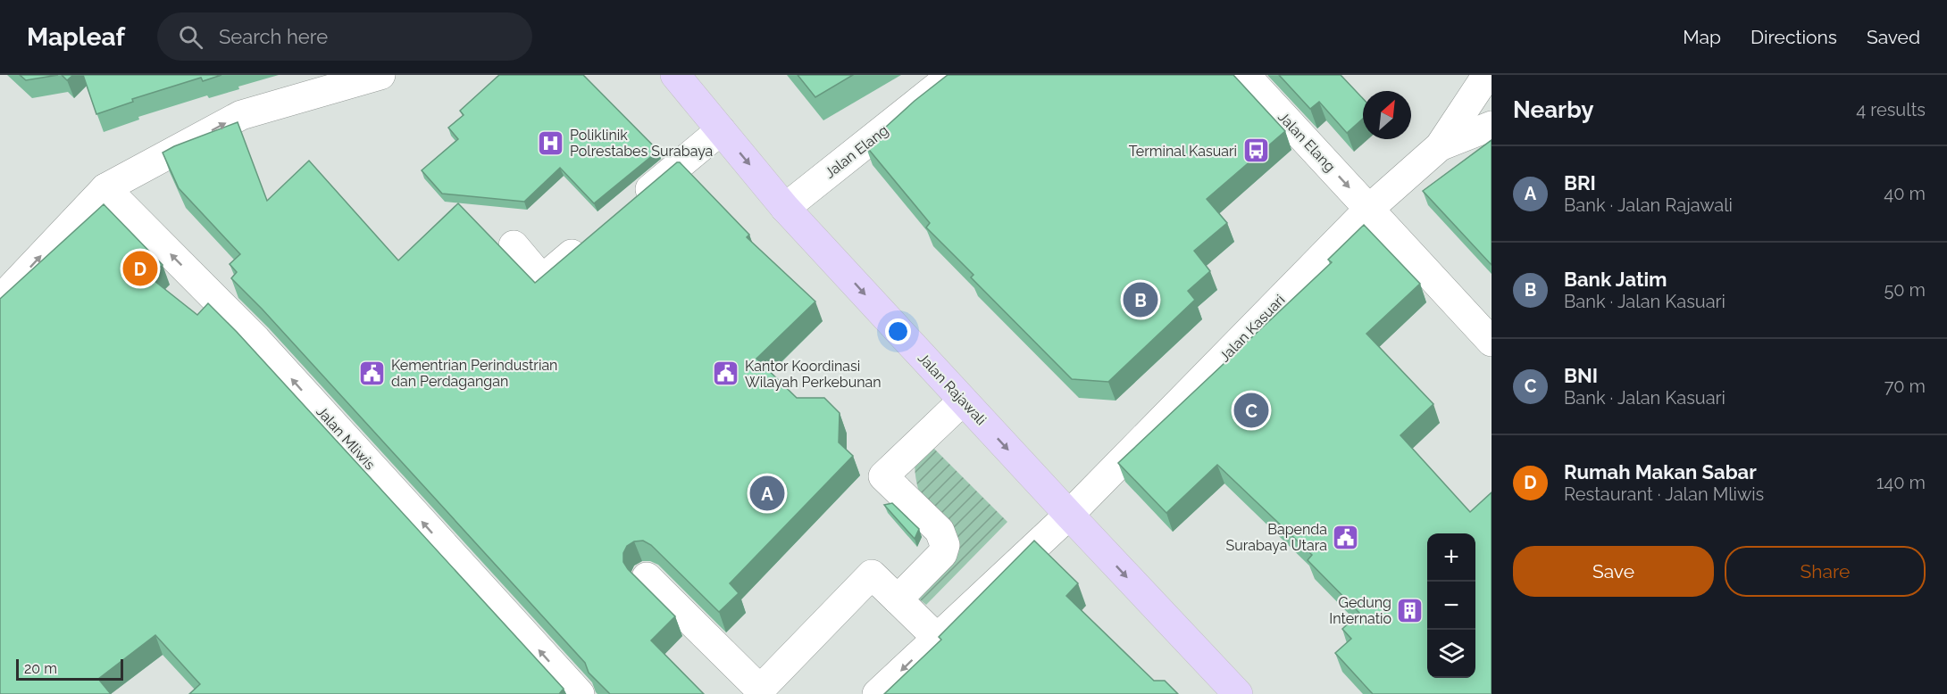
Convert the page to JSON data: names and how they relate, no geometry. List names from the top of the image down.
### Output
{
  "streets": {
    "main road": ["Jalan Rajawali"],
    "street": ["Jalan Elang", "Jalan Kasuari", "Jalan Mliwis"]
  },
  "crossings": [
    ["Jalan Elang", "Jalan Kasuari"],
    ["Jalan Elang", "Jalan Rajawali"],
    ["Jalan Kasuari", "Jalan Rajawali"]
  ],
  "one_way": ["Jalan Rajawali", "Jalan Mliwis"],
  "places": {
    "hospital": ["Poliklinik Polrestabes Surabaya"],
    "bus stop": ["Terminal Kasuari"],
    "public building": ["Kementrian Perindustrian dan Perdagangan", "Kantor Koordinasi Wilayah Perkebunan", "Bapenda Surabaya Utara"],
    "building": ["Gedung Internatio"]
  },
  "scale_bar": "20 m",
  "north": "top right",
  "page": {
    "header": "Mapleaf",
    "search": "Search here",
    "nav": ["Map", "Directions", "Saved"],
    "heading": ["Nearby", "4 results"],
    "list": [
      {
        "mark": "A",
        "name": "BRI",
        "note": "Bank · Jalan Rajawali",
        "value": "40 m"
      },
      {
        "mark": "B",
        "name": "Bank Jatim",
        "note": "Bank · Jalan Kasuari",
        "value": "50 m"
      },
      {
        "mark": "C",
        "name": "BNI",
        "note": "Bank · Jalan Kasuari",
        "value": "70 m"
      },
      {
        "mark": "D",
        "name": "Rumah Makan Sabar",
        "note": "Restaurant · Jalan Mliwis",
        "value": "140 m"
      }
    ],
    "pins": [
      "D",
      "B",
      "C",
      "A"
    ],
    "buttons": ["Save", "Share"],
    "map_buttons": ["+", "−"],
    "scale": "20 m"
  }
}
